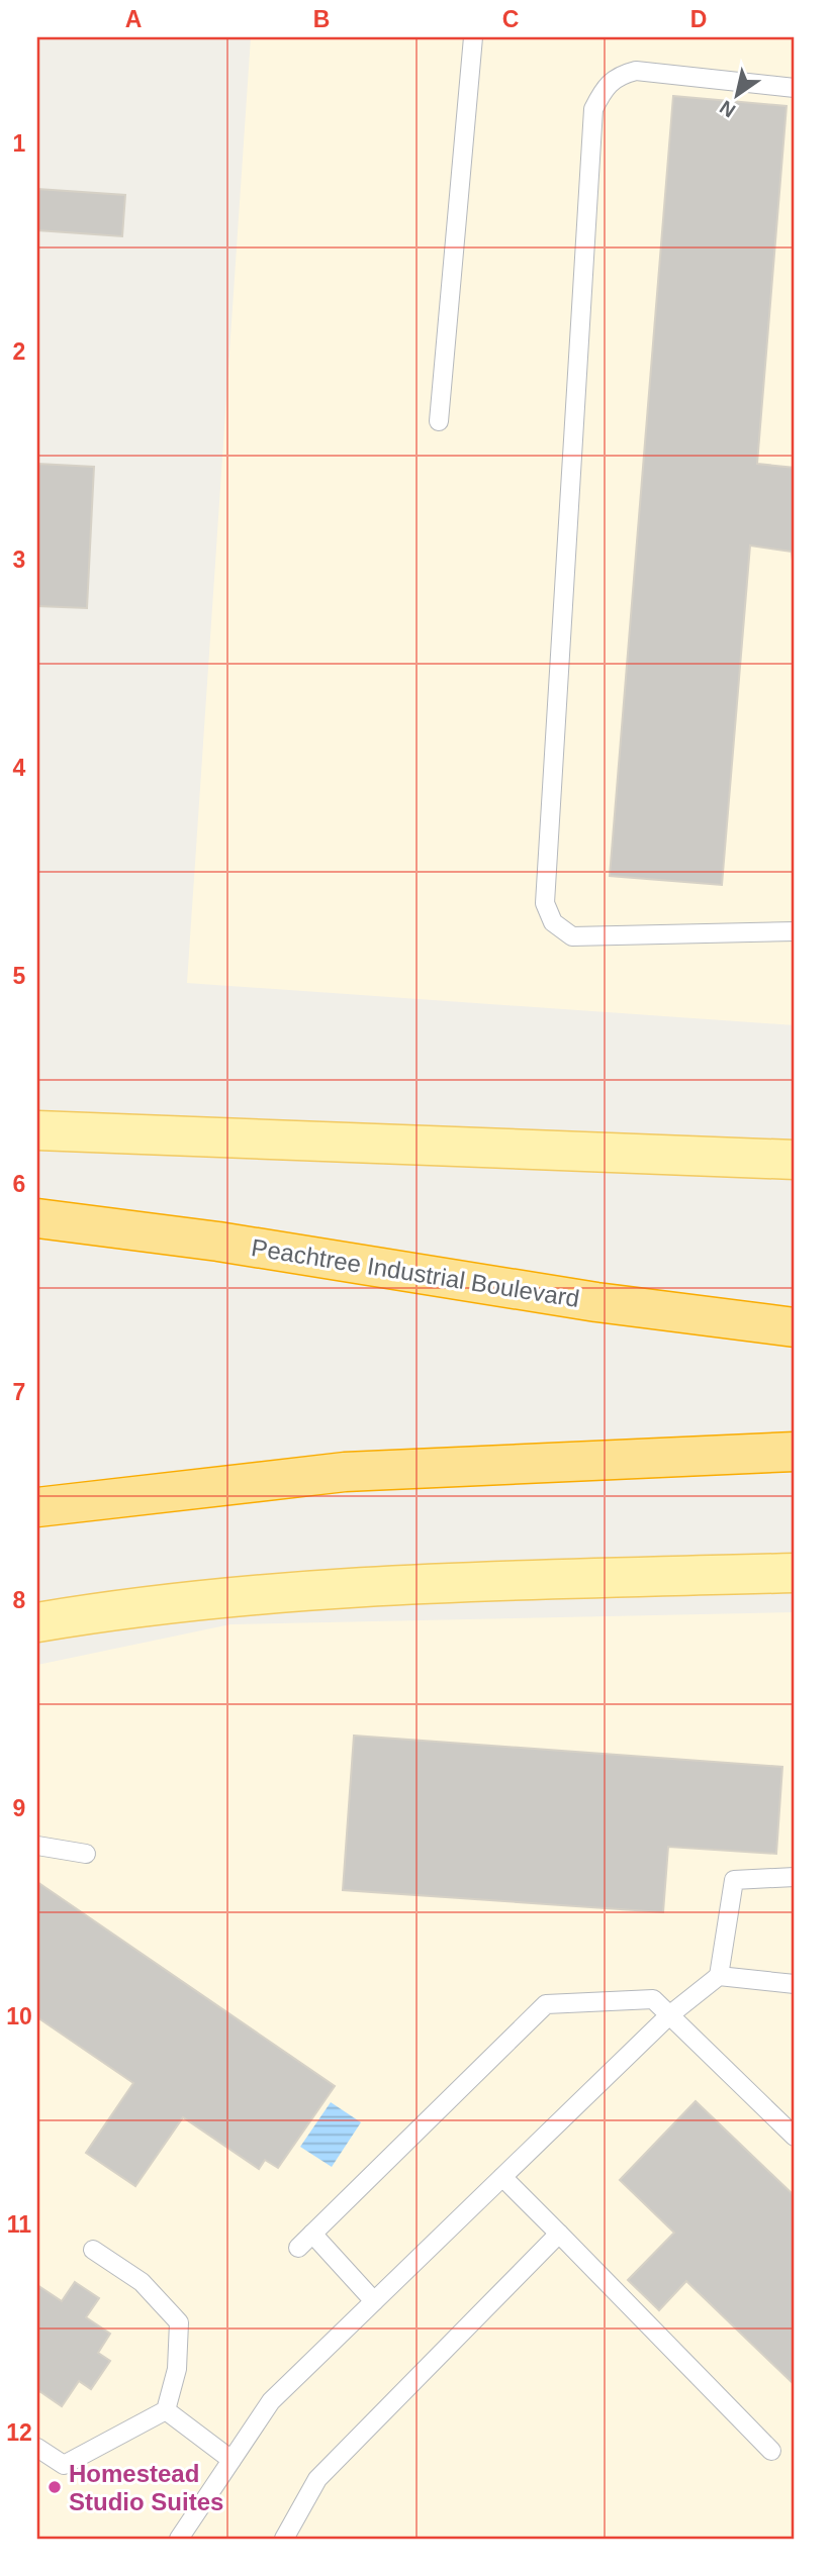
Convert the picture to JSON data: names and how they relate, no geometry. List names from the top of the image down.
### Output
{
  "streets": {
    "highway": ["Peachtree Industrial Boulevard"]
  },
  "places": ["Homestead Studio Suites"],
  "north": "bottom left",
  "grid": {
    "columns": [
      "A",
      "B",
      "C",
      "D"
    ],
    "rows": [
      "1",
      "2",
      "3",
      "4",
      "5",
      "6",
      "7",
      "8",
      "9",
      "10",
      "11",
      "12"
    ]
  }
}
